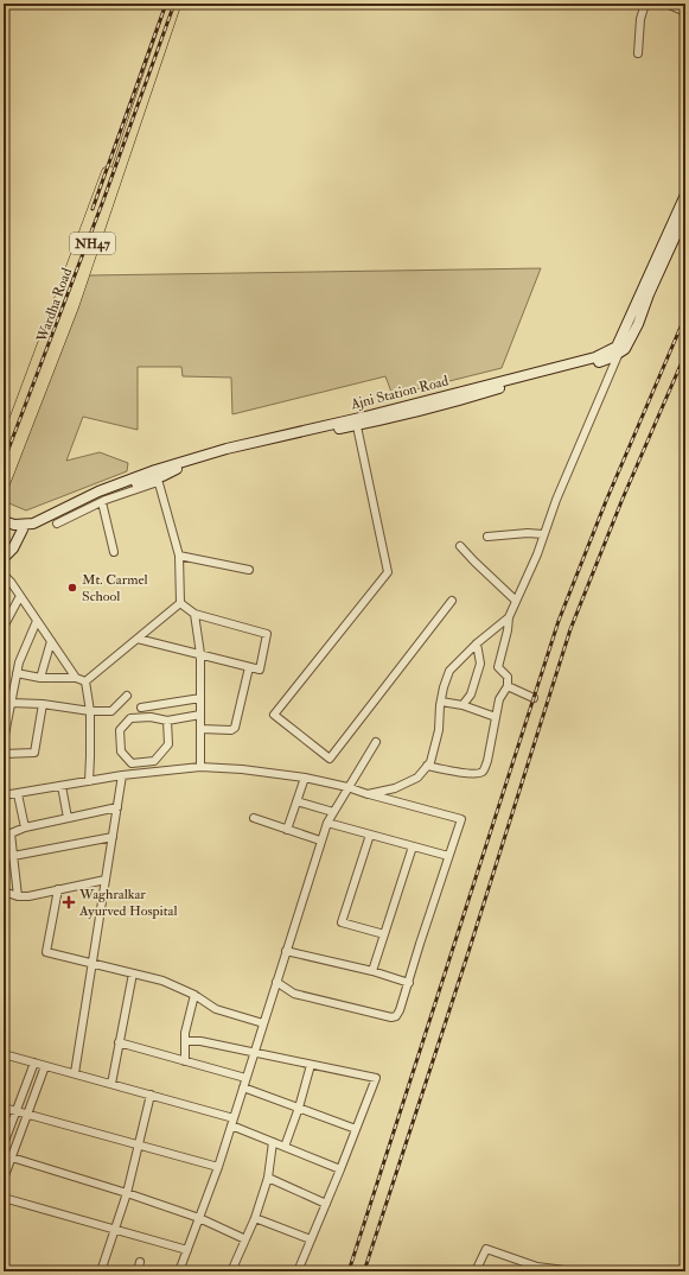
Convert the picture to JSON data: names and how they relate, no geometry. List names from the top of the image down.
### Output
{
  "streets": {
    "highway": ["NH47", "Wardha Road"],
    "main road": ["Ajni Station Road"]
  },
  "places": {
    "other": ["Mt. Carmel School"],
    "health": ["Waghralkar Ayurved Hospital"]
  }
}
